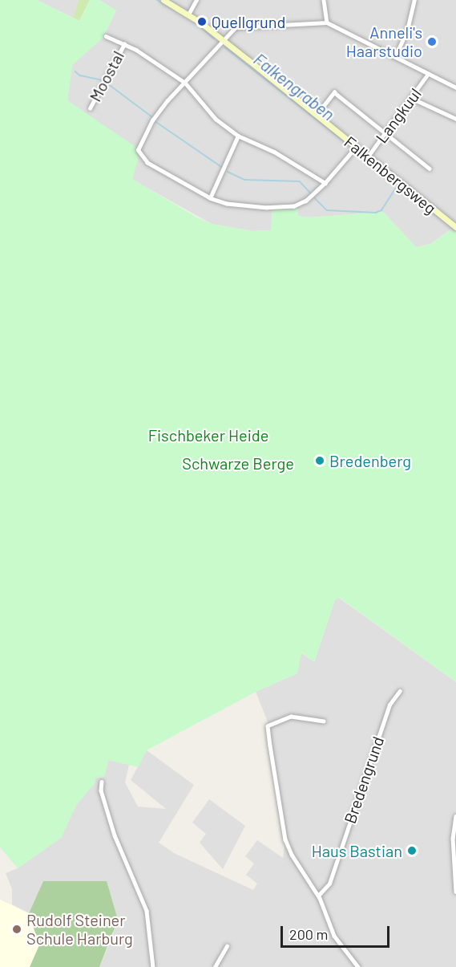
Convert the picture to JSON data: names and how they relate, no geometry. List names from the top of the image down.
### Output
{
  "streets": {
    "street": [
      "Moostal",
      "Langkuul",
      "Falkenbergsweg",
      "Bredengrund"
    ]
  },
  "crossings": [
    ["Langkuul", "Falkenbergsweg"]
  ],
  "water": ["Falkengraben"],
  "parks": ["Fischbeker Heide", "Schwarze Berge"],
  "places": [
    "Quellgrund",
    "Anneli's Haarstudio",
    "Bredenberg",
    "Haus Bastian",
    "Rudolf Steiner Schule Harburg"
  ],
  "scale_bar": "200 m"
}
